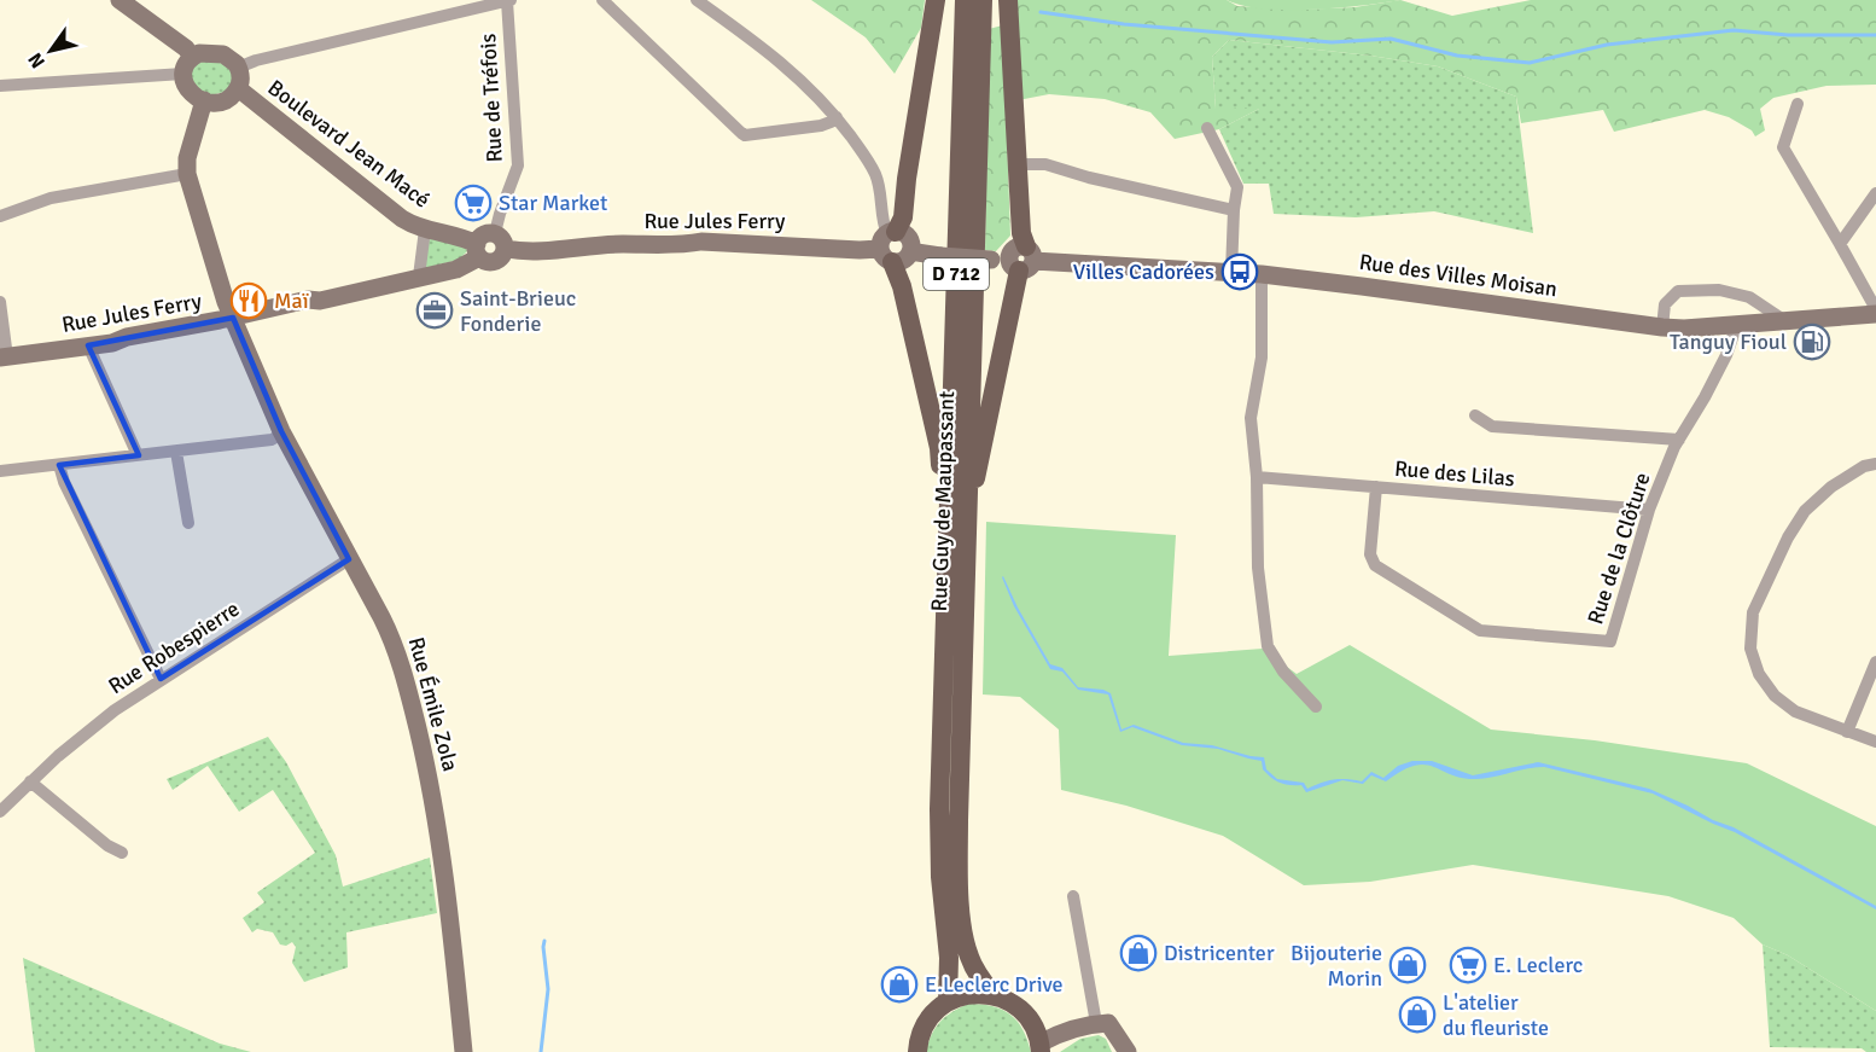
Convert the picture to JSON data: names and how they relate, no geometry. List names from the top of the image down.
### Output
{
  "streets": {
    "main road": ["D 712", "Rue Guy de Maupassant"],
    "street": [
      "Rue de Tréfois",
      "Boulevard Jean Macé",
      "Rue Jules Ferry",
      "Rue des Villes Moisan",
      "Rue des Lilas",
      "Rue de la Clôture",
      "Rue Robespierre",
      "Rue Émile Zola"
    ]
  },
  "crossings": [
    ["Rue de Tréfois", "Rue Jules Ferry"],
    ["Boulevard Jean Macé", "Rue Jules Ferry"],
    ["Rue Jules Ferry", "Rue des Villes Moisan"],
    ["Rue Jules Ferry", "Rue Émile Zola"],
    ["Rue des Villes Moisan", "Rue de la Clôture"],
    ["Rue des Lilas", "Rue de la Clôture"],
    ["Rue Robespierre", "Rue Émile Zola"]
  ],
  "places": {
    "supermarket": ["Star Market", "E. Leclerc"],
    "bus stop": ["Villes Cadorées"],
    "restaurant": ["Maï"],
    "office": ["Saint-Brieuc Fonderie"],
    "fuel station": ["Tanguy Fioul"],
    "shop": [
      "Districenter",
      "Bijouterie Morin",
      "E.Leclerc Drive",
      "L'atelier du fleuriste"
    ]
  },
  "north": "bottom left"
}
